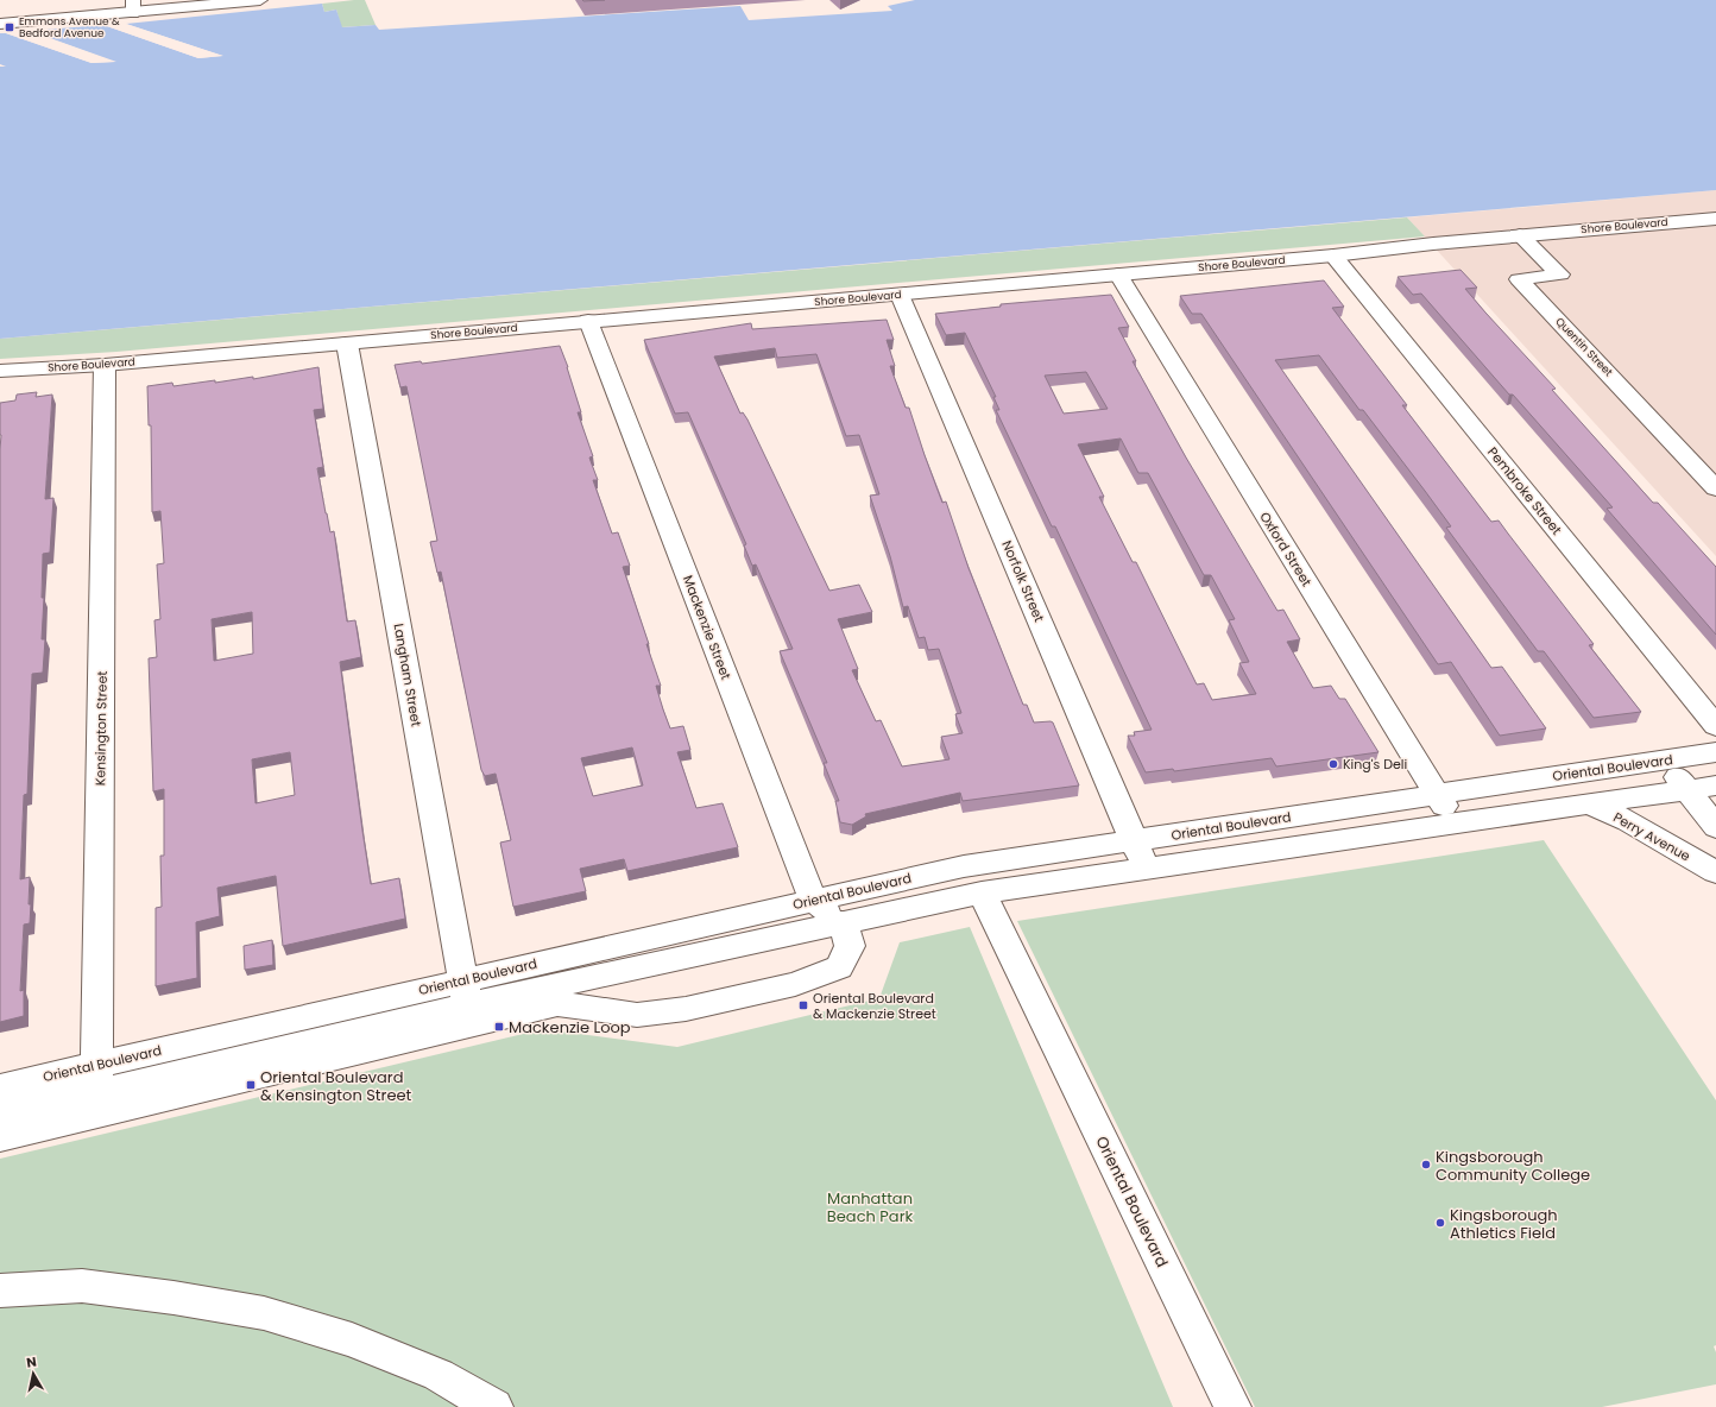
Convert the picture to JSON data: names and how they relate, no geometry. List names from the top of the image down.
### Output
{
  "streets": {
    "street": [
      "Shore Boulevard",
      "Quentin Street",
      "Pembroke Street",
      "Oxford Street",
      "Norfolk Street",
      "Mackenzie Street",
      "Langham Street",
      "Kensington Street",
      "Oriental Boulevard",
      "Perry Avenue"
    ]
  },
  "crossings": [
    ["Shore Boulevard", "Quentin Street"],
    ["Shore Boulevard", "Pembroke Street"],
    ["Shore Boulevard", "Oxford Street"],
    ["Shore Boulevard", "Norfolk Street"],
    ["Shore Boulevard", "Mackenzie Street"],
    ["Shore Boulevard", "Langham Street"],
    ["Shore Boulevard", "Kensington Street"],
    ["Oxford Street", "Oriental Boulevard"],
    ["Norfolk Street", "Oriental Boulevard"],
    ["Mackenzie Street", "Oriental Boulevard"],
    ["Langham Street", "Oriental Boulevard"],
    ["Kensington Street", "Oriental Boulevard"],
    ["Oriental Boulevard", "Perry Avenue"]
  ],
  "parks": ["Manhattan Beach Park"],
  "places": {
    "transit": [
      "Emmons Avenue & Bedford Avenue",
      "Oriental Boulevard & Mackenzie Street",
      "Mackenzie Loop",
      "Oriental Boulevard & Kensington Street"
    ],
    "other": ["King's Deli", "Kingsborough Community College", "Kingsborough Athletics Field"]
  },
  "north": "top"
}
